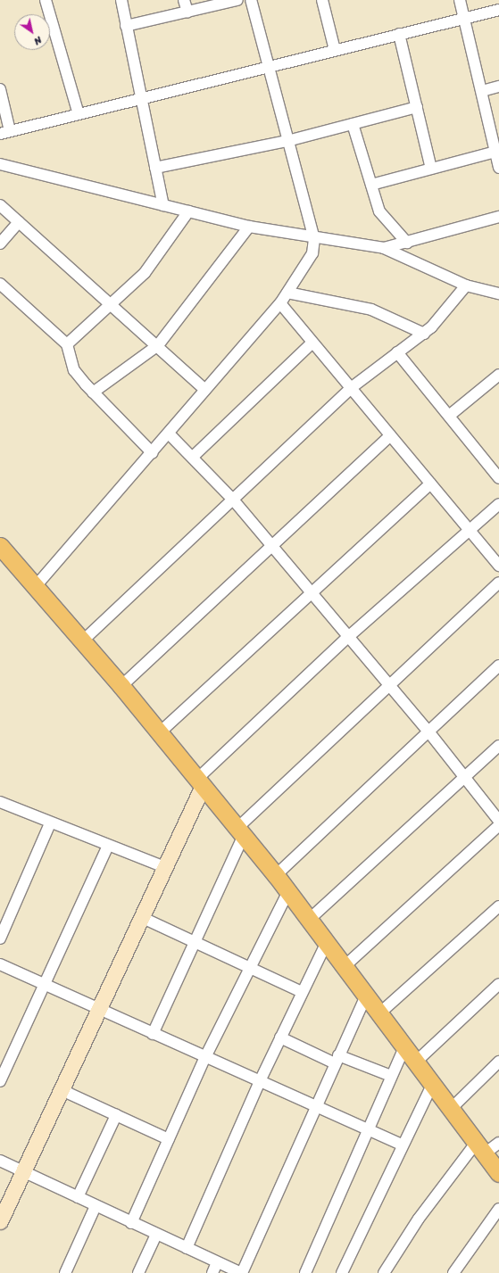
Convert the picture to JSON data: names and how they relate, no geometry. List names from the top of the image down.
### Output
{
  "north": "bottom right"
}
